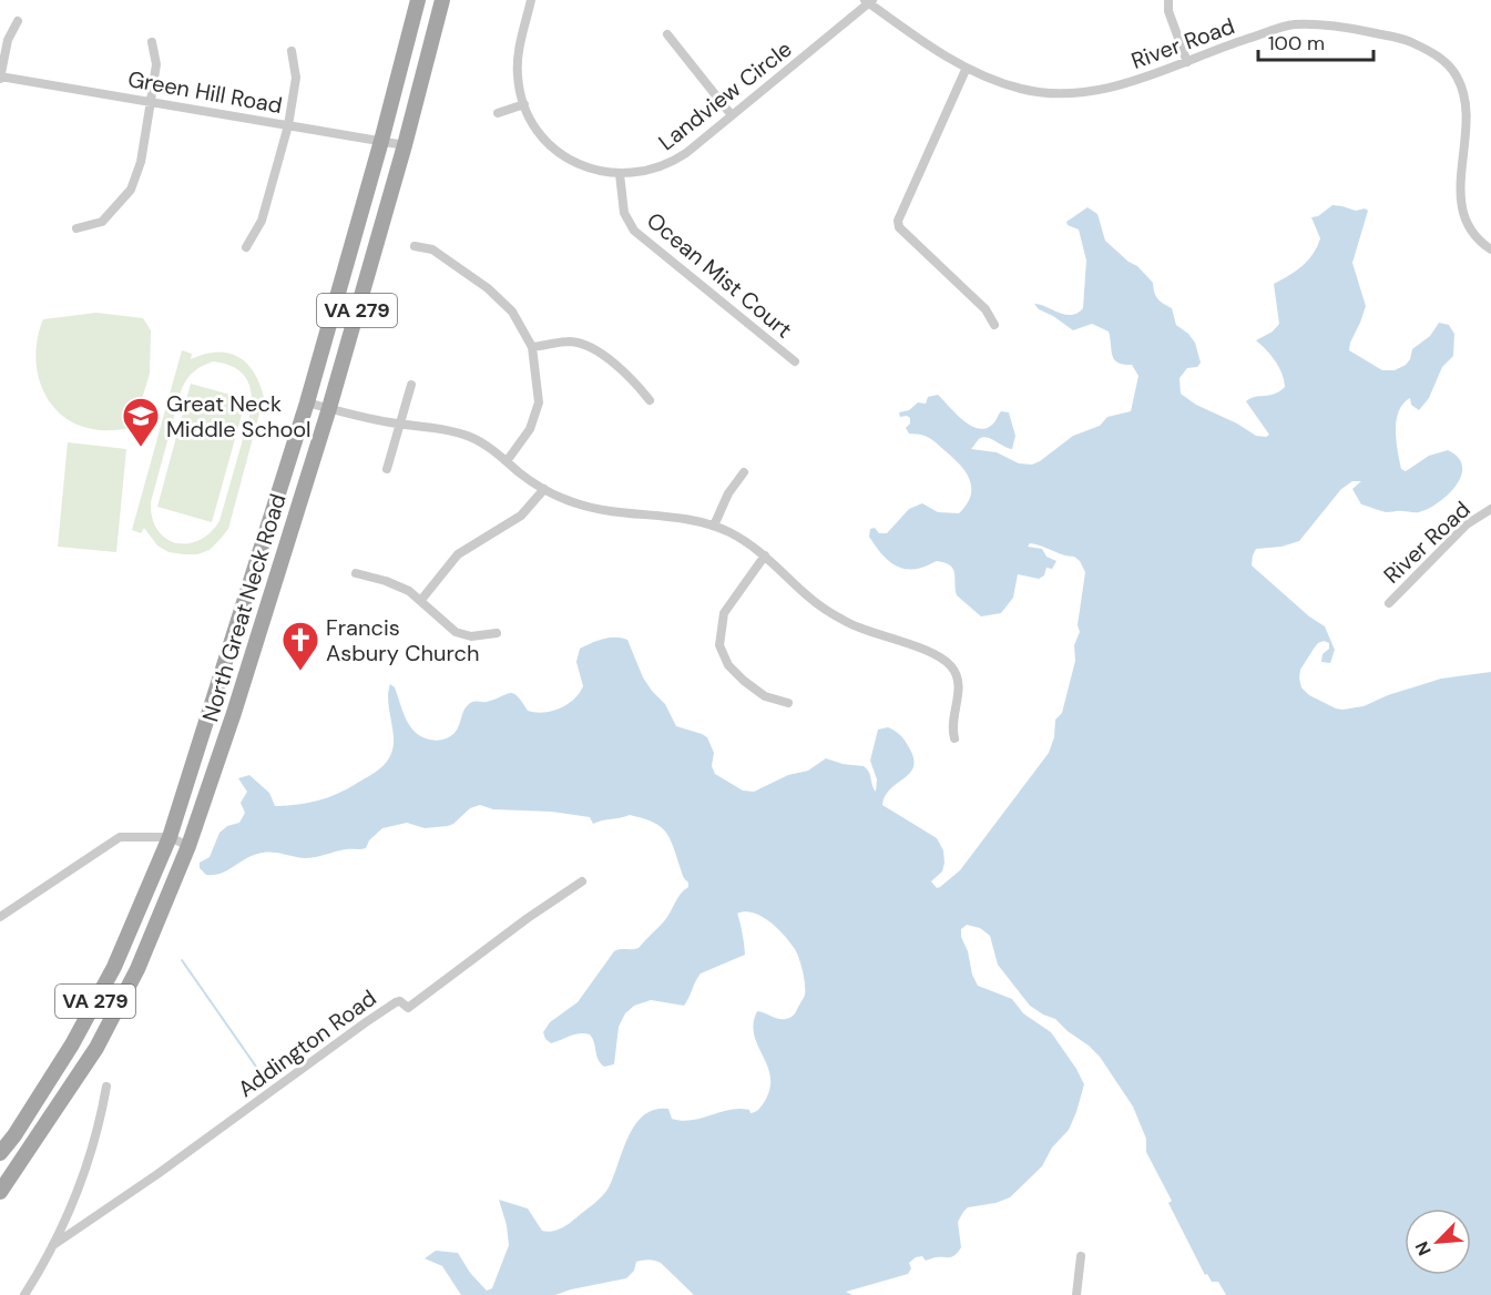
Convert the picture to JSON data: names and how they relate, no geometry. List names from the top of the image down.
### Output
{
  "streets": {
    "main road": ["VA 279", "North Great Neck Road"],
    "street": [
      "River Road",
      "Green Hill Road",
      "Landview Circle",
      "Ocean Mist Court",
      "Addington Road"
    ]
  },
  "crossings": [
    ["River Road", "Landview Circle"],
    ["Green Hill Road", "North Great Neck Road"],
    ["Landview Circle", "Ocean Mist Court"]
  ],
  "places": {
    "school or university": ["Great Neck Middle School"],
    "church": ["Francis Asbury Church"]
  },
  "scale_bar": "100 m",
  "north": "bottom left"
}
